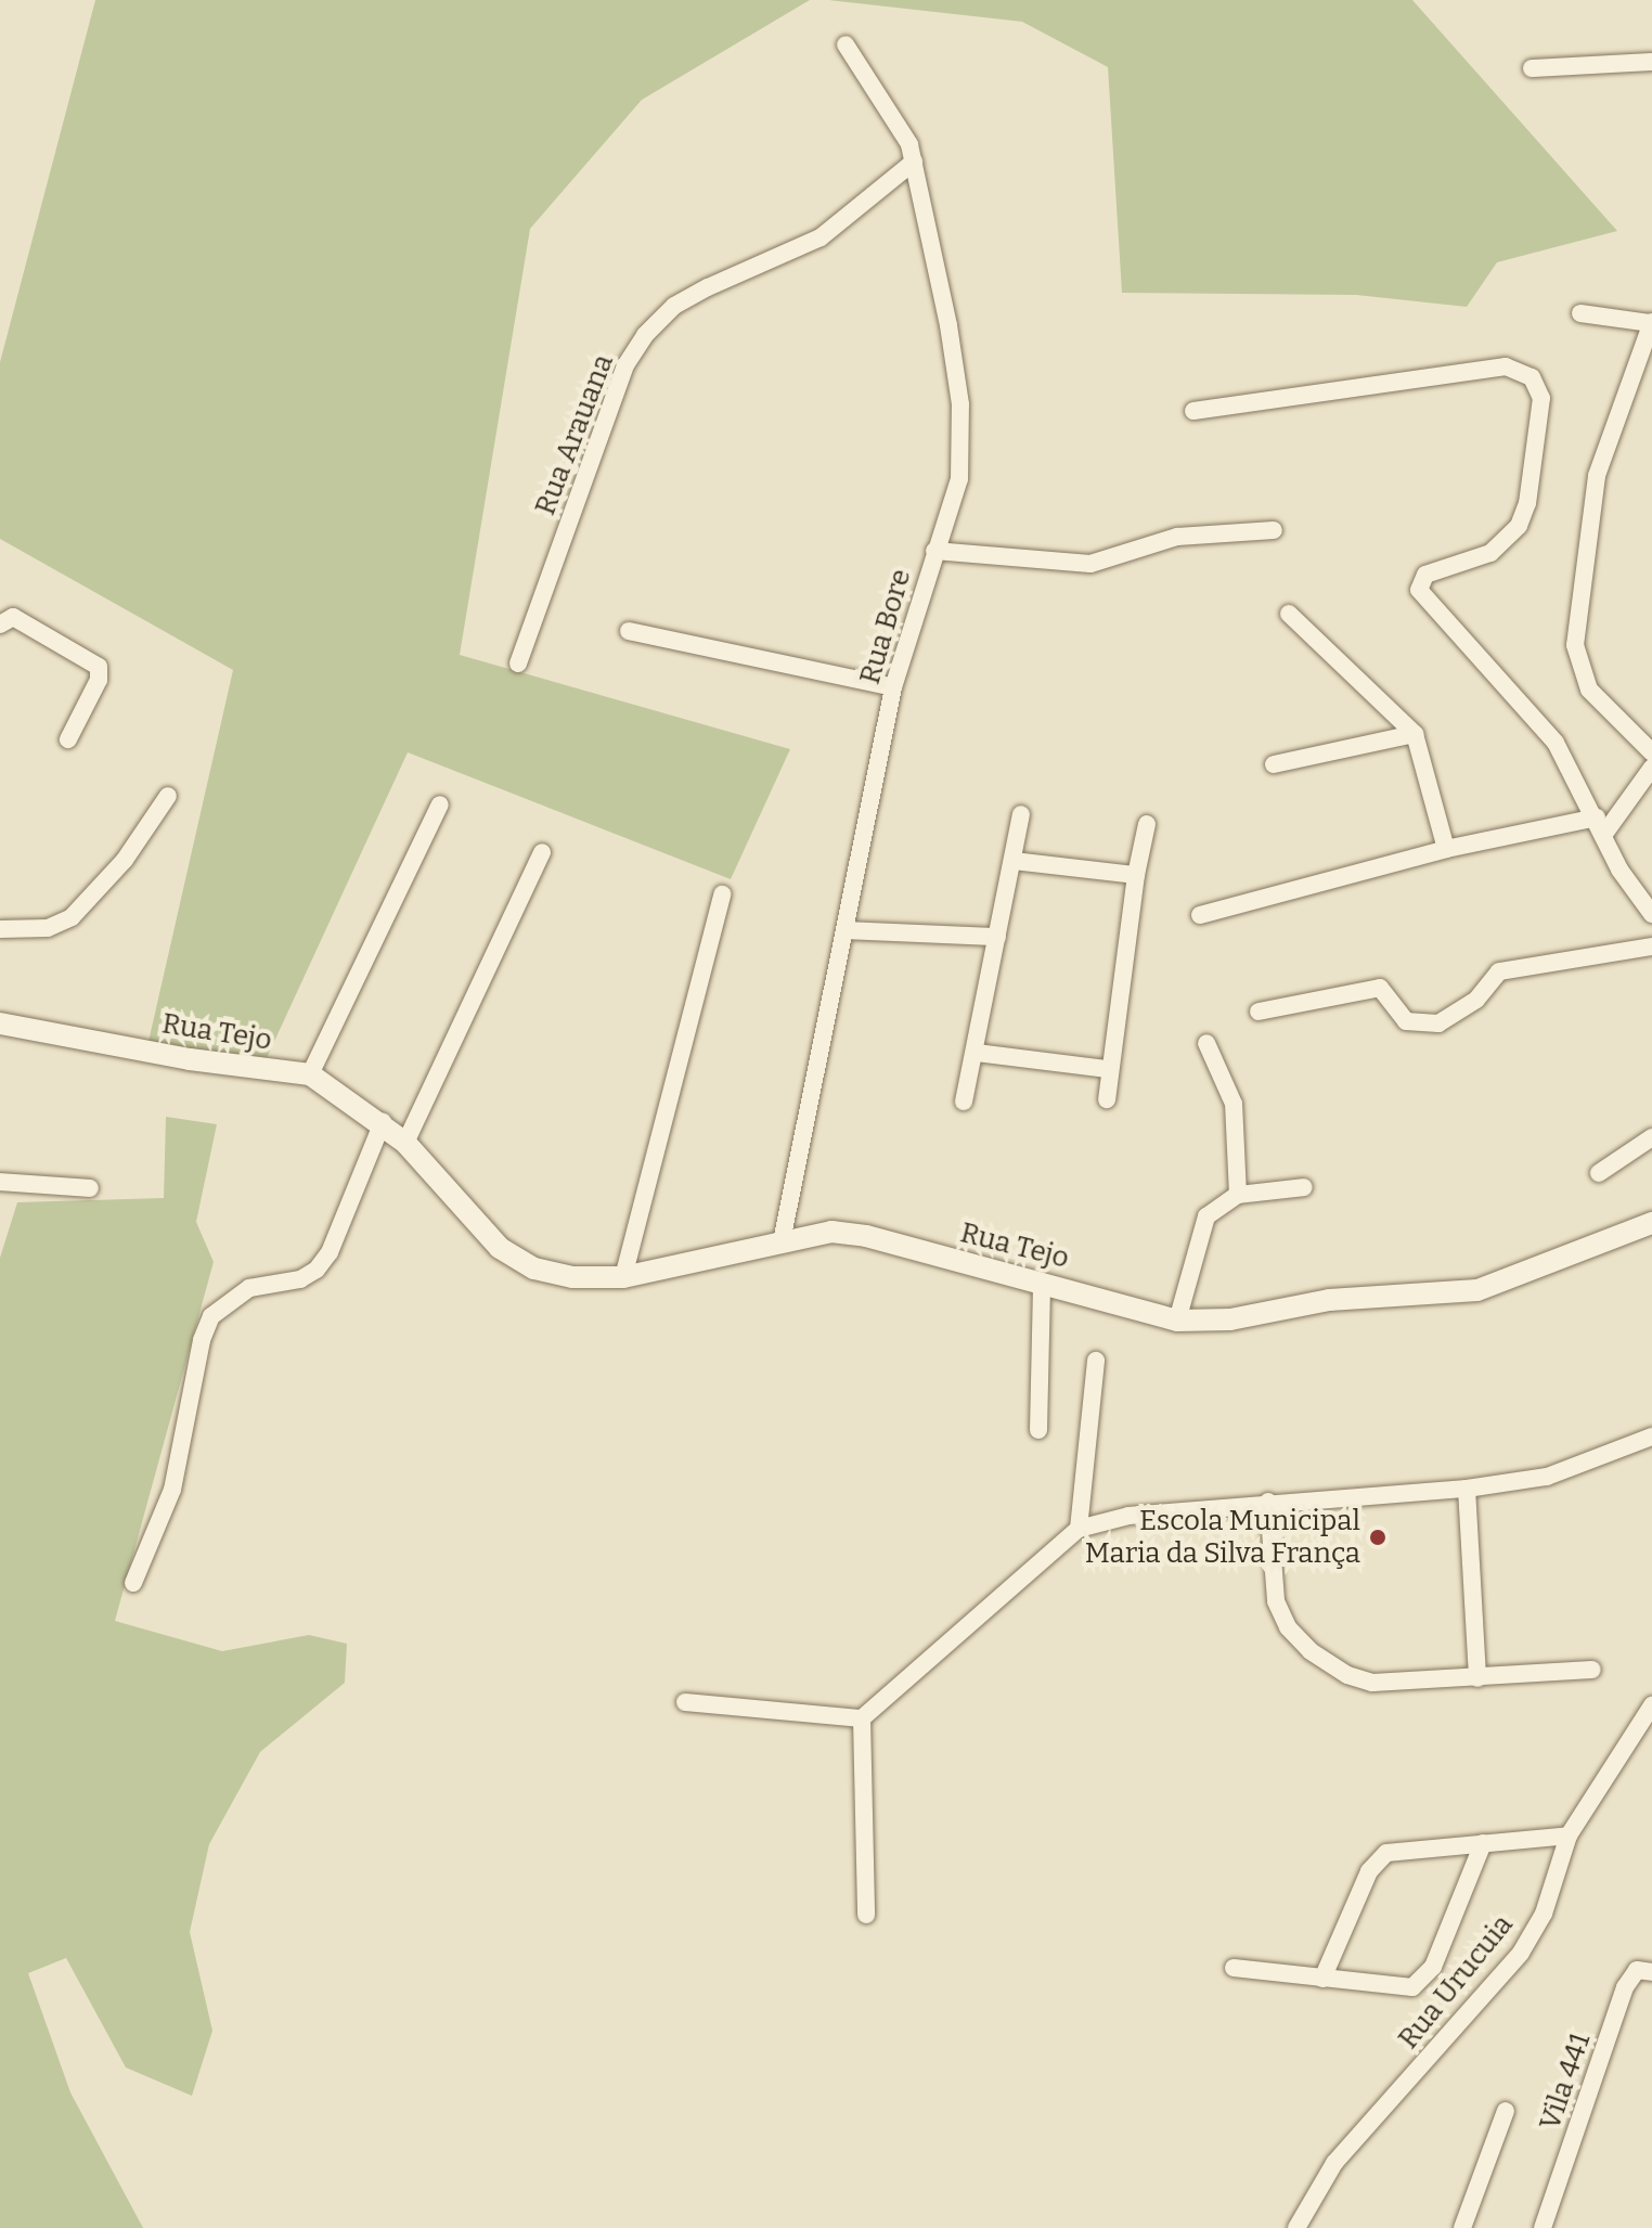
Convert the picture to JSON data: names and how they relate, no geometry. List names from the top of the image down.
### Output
{
  "streets": {
    "street": [
      "Rua Arauana",
      "Rua Bore",
      "Rua Tejo",
      "Rua Urucuia",
      "Vila 441"
    ]
  },
  "crossings": [
    ["Rua Arauana", "Rua Bore"],
    ["Rua Bore", "Rua Tejo"]
  ],
  "places": ["Escola Municipal Maria da Silva França"]
}
